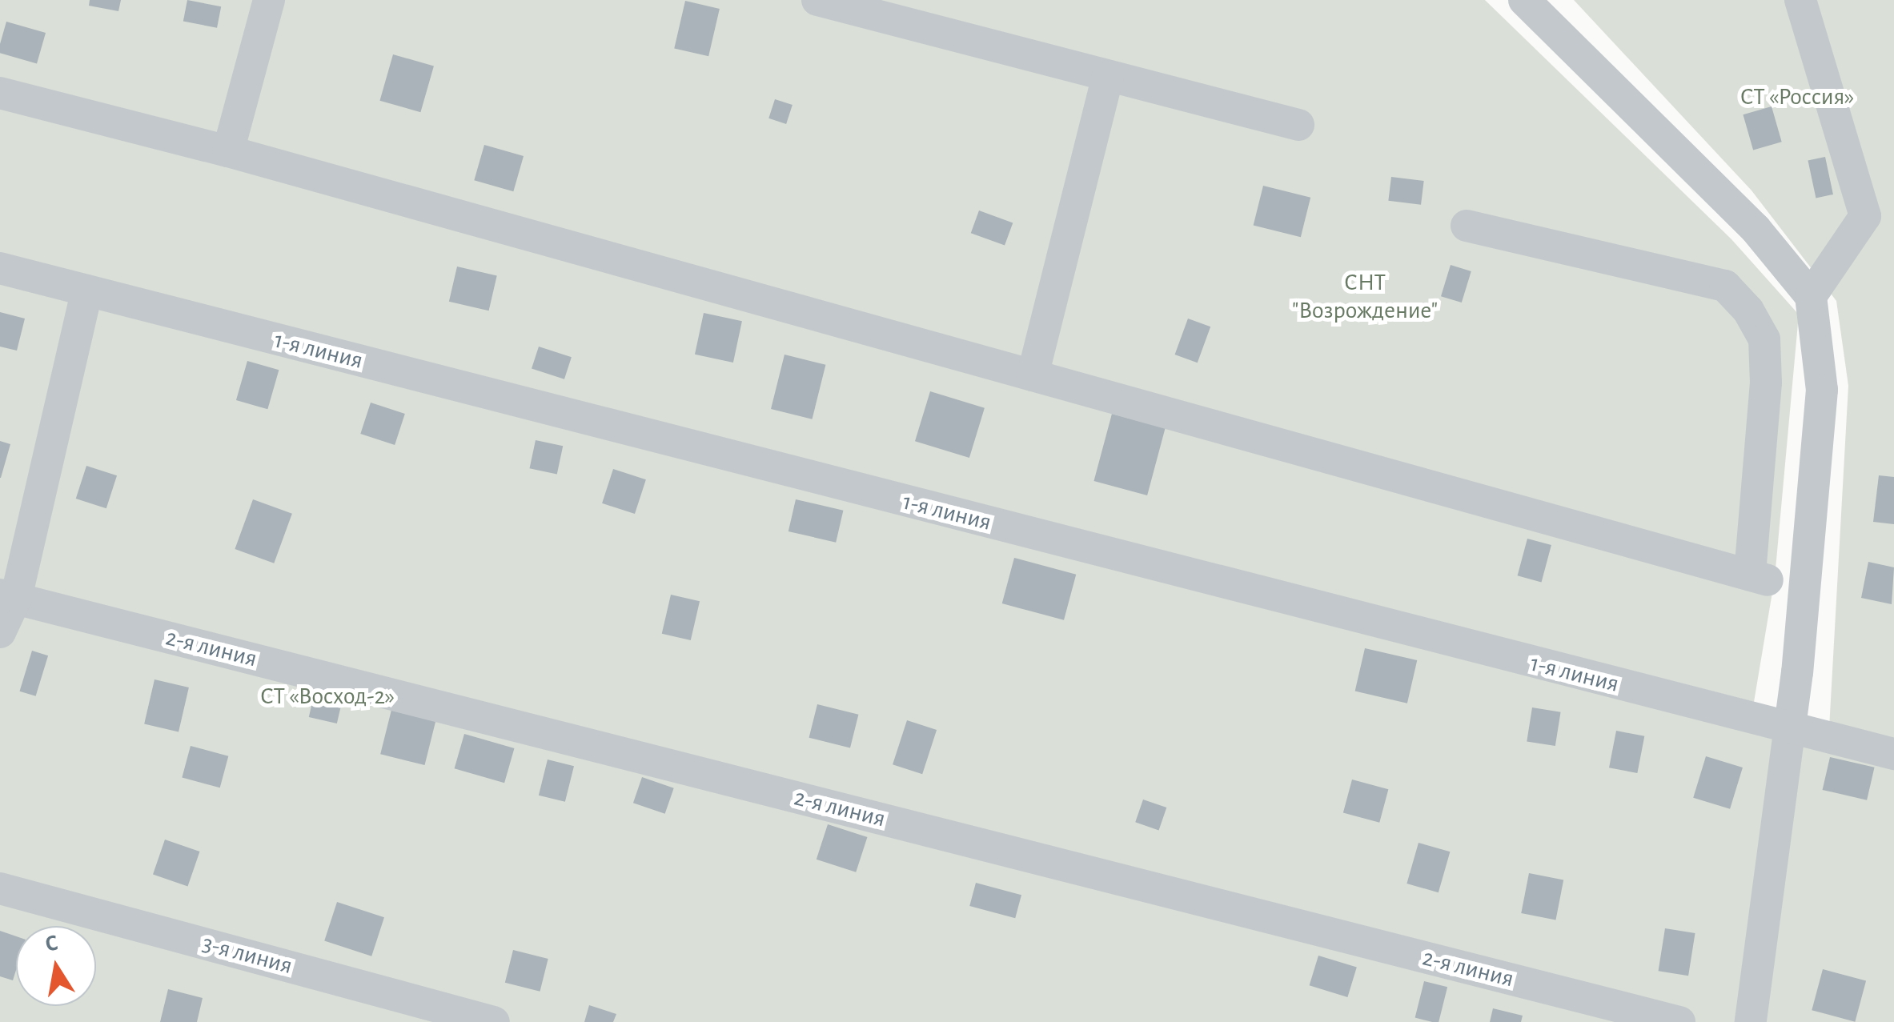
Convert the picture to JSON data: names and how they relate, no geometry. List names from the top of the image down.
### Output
{
  "streets": {
    "street": ["1-я линия", "2-я линия", "3-я линия"]
  },
  "parks": ["СТ «Россия»", "СНТ \"Возрождение\"", "СТ «Восход-2»"],
  "north": "top"
}
